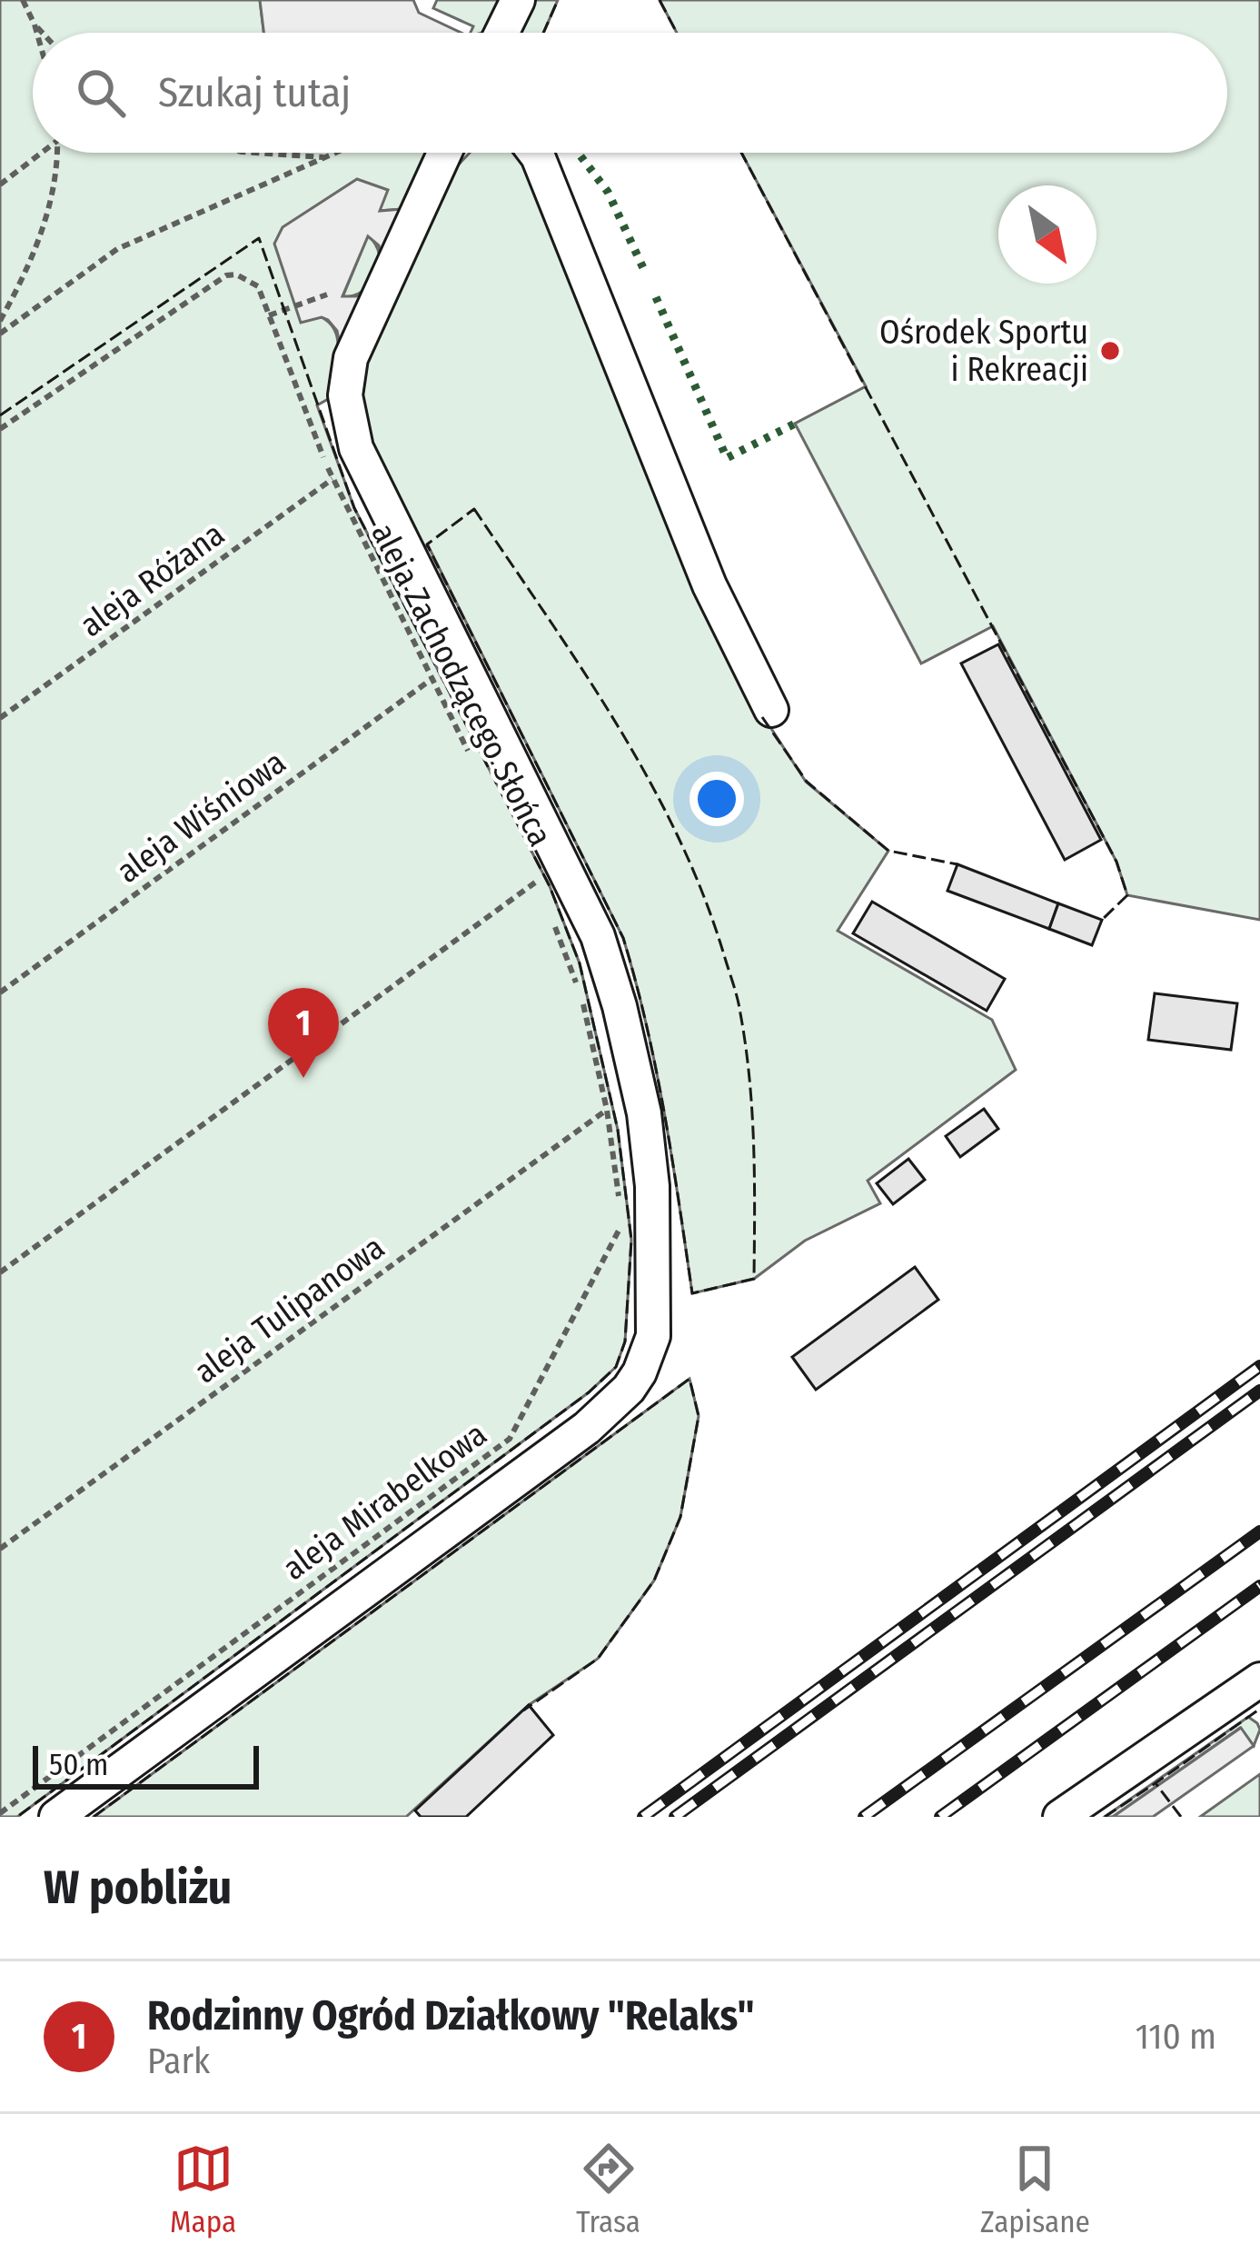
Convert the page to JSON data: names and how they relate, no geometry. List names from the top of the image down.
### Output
{
  "streets": {
    "path": [
      "aleja Różana",
      "aleja Zachodzącego Słońca",
      "aleja Wiśniowa",
      "aleja Tulipanowa",
      "aleja Mirabelkowa"
    ]
  },
  "crossings": [
    ["aleja Różana", "aleja Zachodzącego Słońca"],
    ["aleja Zachodzącego Słońca", "aleja Wiśniowa"]
  ],
  "places": ["Ośrodek Sportu i Rekreacji"],
  "scale_bar": "50 m",
  "north": "bottom right",
  "page": {
    "search": "Szukaj tutaj",
    "pins": "1",
    "scale": "50 m",
    "heading": "W pobliżu",
    "list": [
      {
        "mark": "1",
        "name": "Rodzinny Ogród Działkowy \"Relaks\"",
        "note": "Park",
        "value": "110 m"
      }
    ],
    "nav": ["Mapa", "Trasa", "Zapisane"]
  }
}
